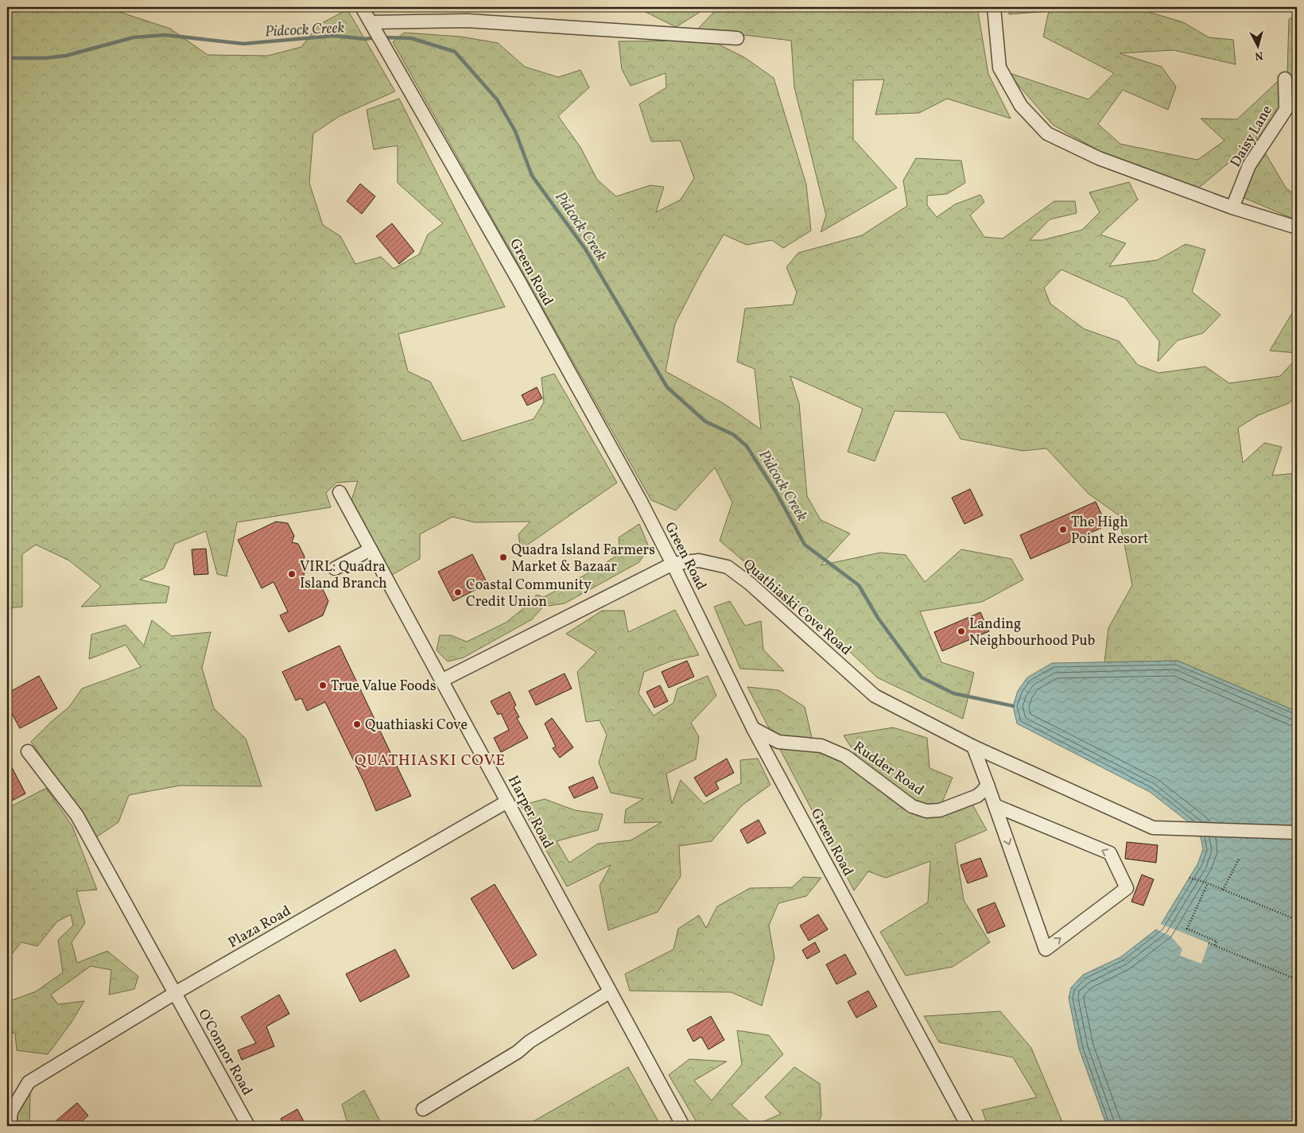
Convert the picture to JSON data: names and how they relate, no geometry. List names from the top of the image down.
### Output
{
  "streets": {
    "street": [
      "Daisy Lane",
      "Green Road",
      "Quathiaski Cove Road",
      "Rudder Road",
      "Harper Road",
      "Plaza Road",
      "O'Connor Road"
    ]
  },
  "crossings": [
    ["Green Road", "Quathiaski Cove Road"],
    ["Green Road", "Rudder Road"],
    ["Quathiaski Cove Road", "Harper Road"],
    ["Harper Road", "Plaza Road"],
    ["Plaza Road", "O'Connor Road"]
  ],
  "districts": ["QUATHIASKI COVE"],
  "water": ["Pidcock Creek"],
  "places": [
    "The High Point Resort",
    "Quadra Island Farmers Market & Bazaar",
    "VIRL: Quadra Island Branch",
    "Coastal Community Credit Union",
    "Landing Neighbourhood Pub",
    "True Value Foods",
    "Quathiaski Cove"
  ],
  "north": "bottom"
}
